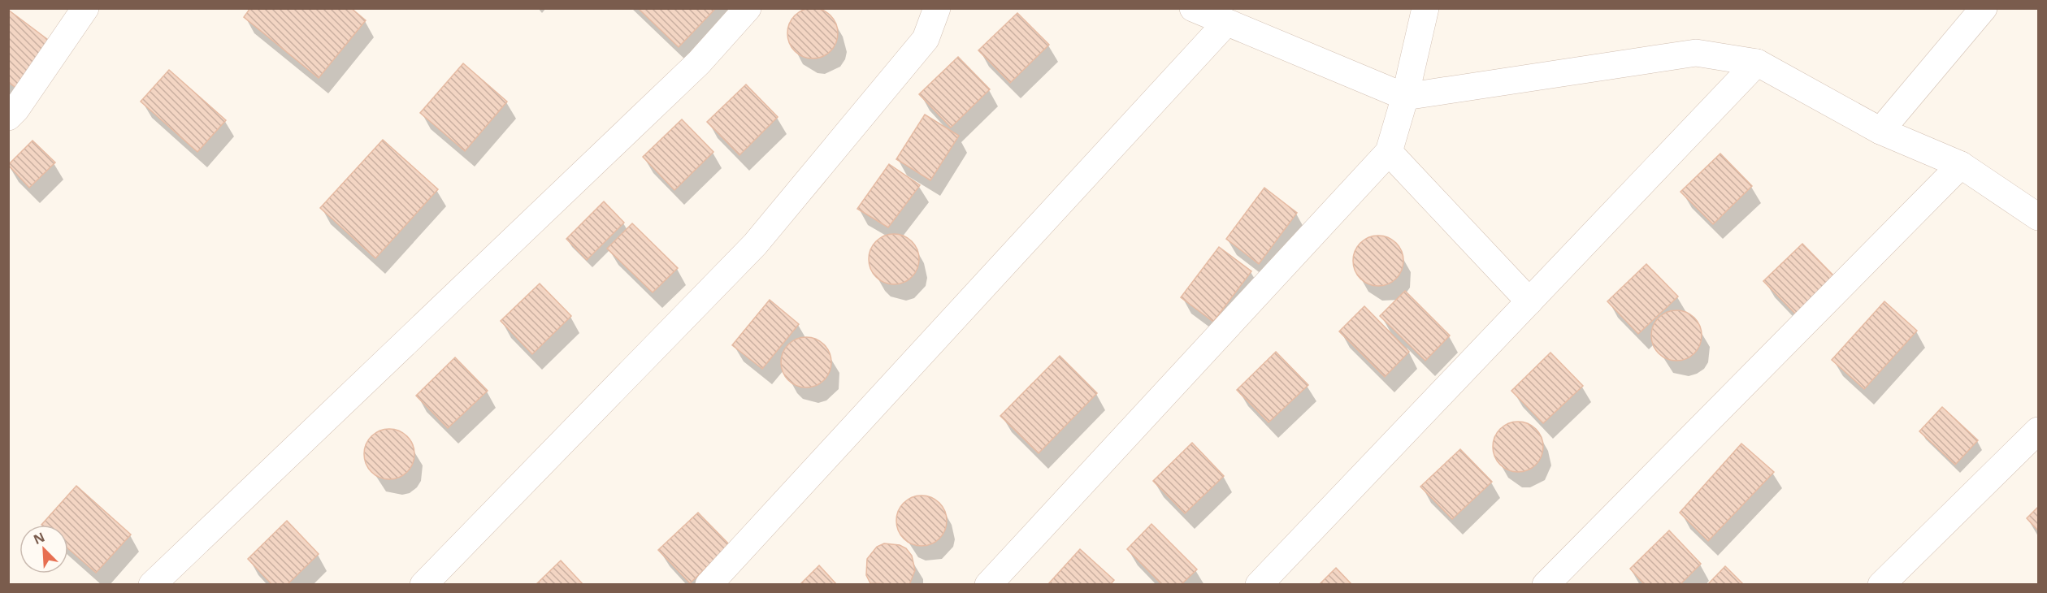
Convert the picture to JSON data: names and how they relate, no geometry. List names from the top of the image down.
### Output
{
  "north": "top left"
}
